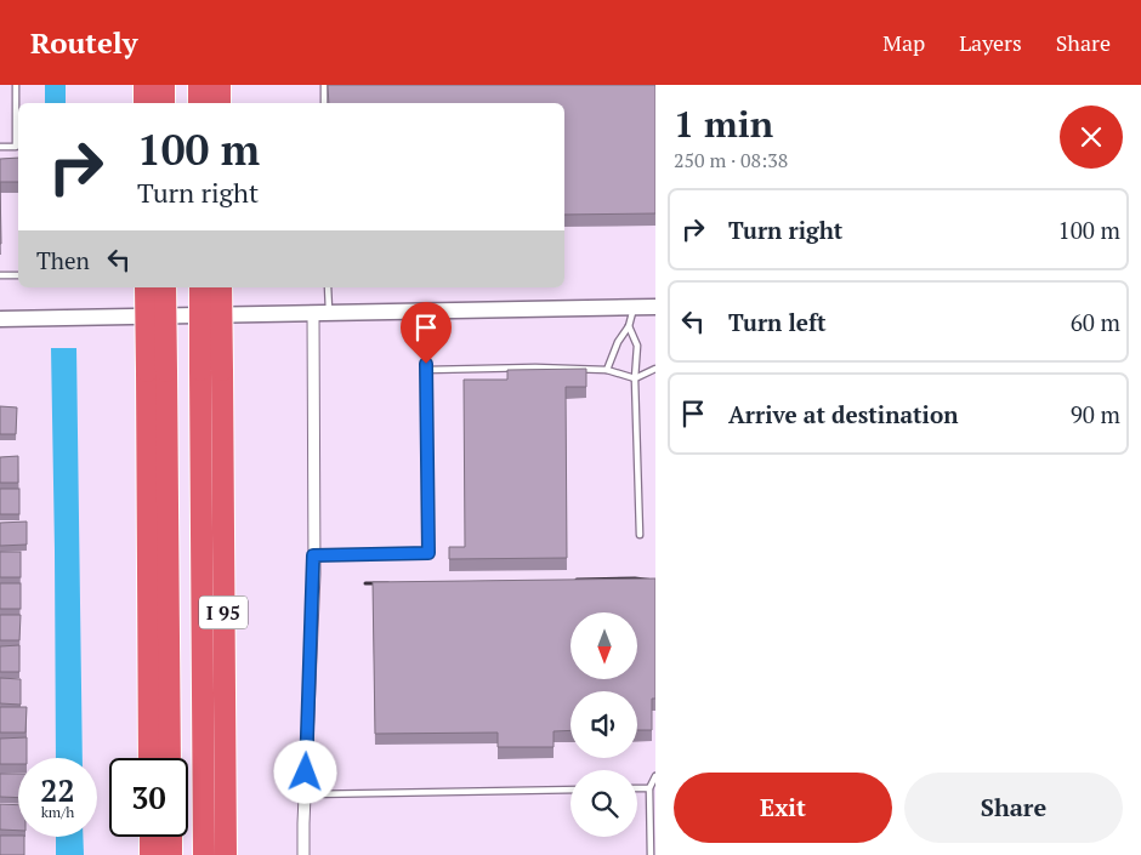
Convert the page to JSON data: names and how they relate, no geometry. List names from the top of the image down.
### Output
{
  "streets": {
    "highway": ["I 95"]
  },
  "north": "bottom",
  "page": {
    "header": "Routely",
    "nav": ["Map", "Layers", "Share"],
    "heading": ["1 min", "250 m · 08:38"],
    "turn": ["100 m", "Turn right"],
    "list": [
      {
        "name": "Turn right",
        "value": "100 m"
      },
      {
        "name": "Turn left",
        "value": "60 m"
      },
      {
        "name": "Arrive at destination",
        "value": "90 m"
      }
    ],
    "then": "Then",
    "speed": "22 km/h",
    "limit": "30",
    "buttons": ["Exit", "Share"]
  }
}
